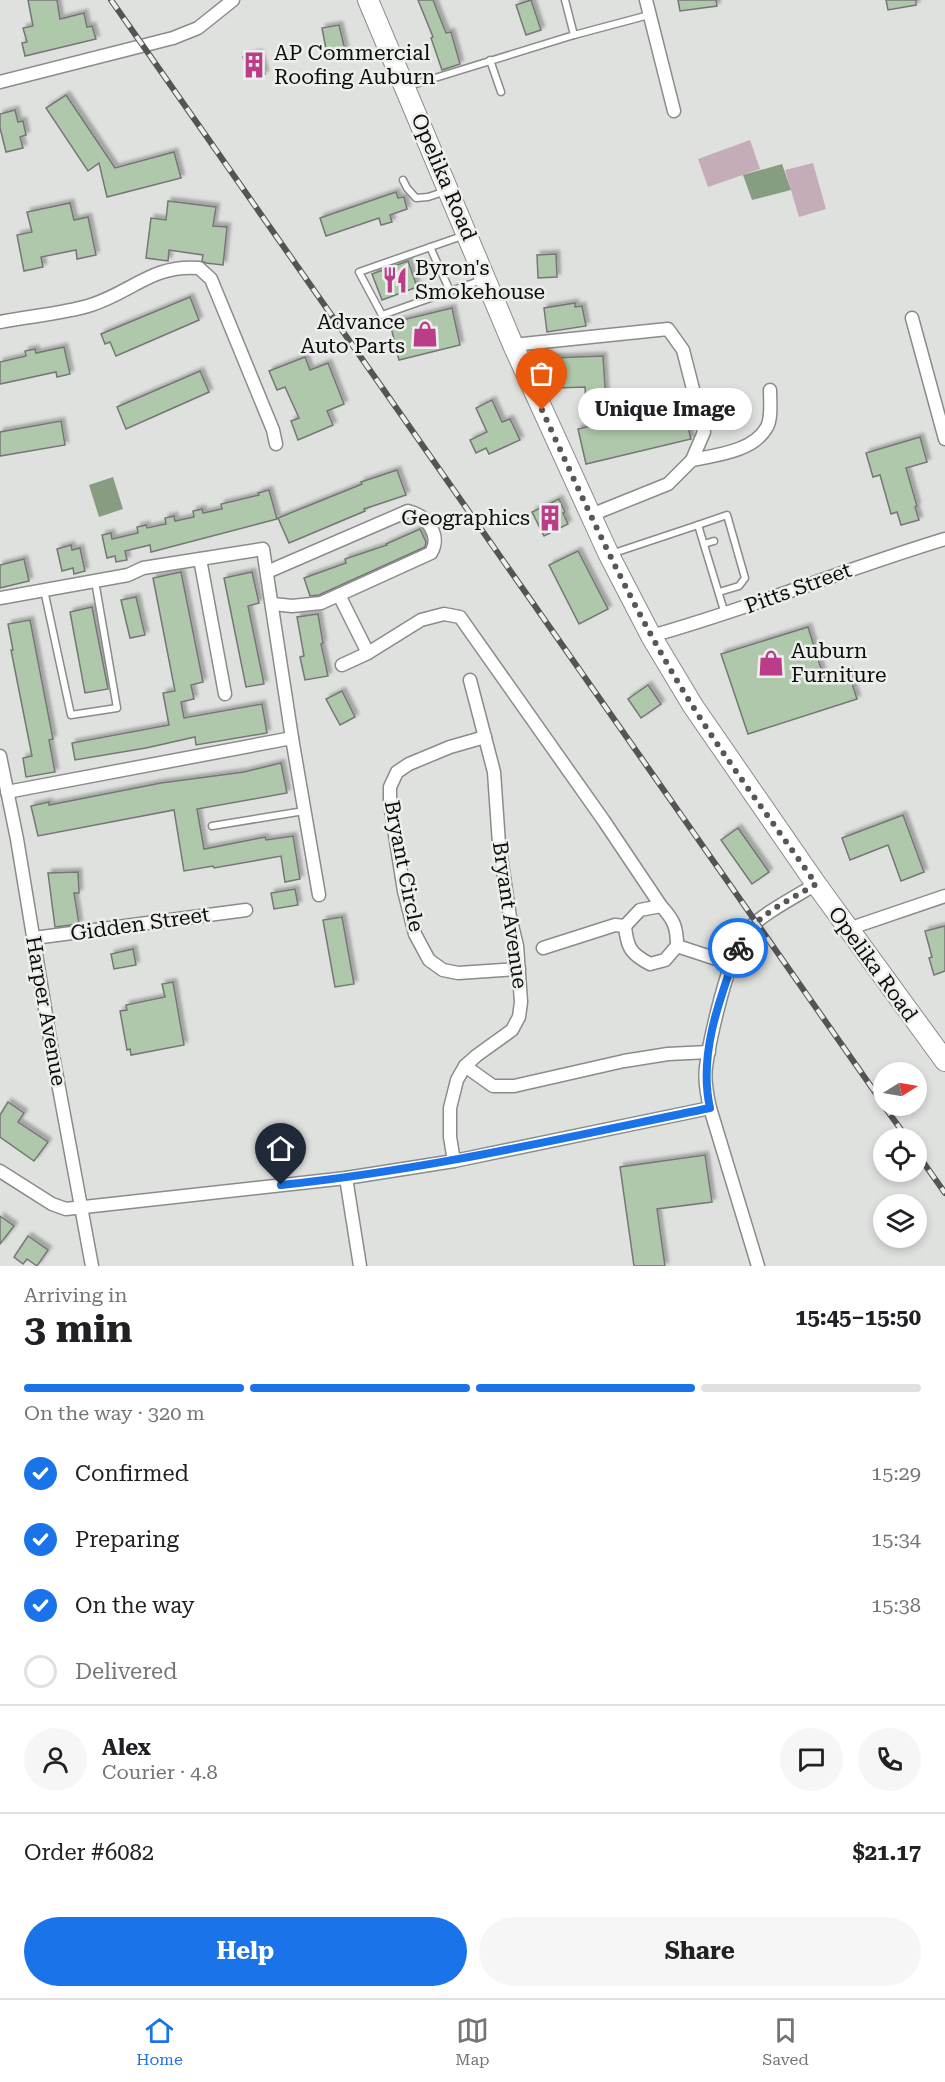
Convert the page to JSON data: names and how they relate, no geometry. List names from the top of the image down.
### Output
{
  "streets": {
    "main road": ["Opelika Road"],
    "street": [
      "Pitts Street",
      "Bryant Circle",
      "Bryant Avenue",
      "Gidden Street",
      "Harper Avenue"
    ]
  },
  "crossings": [
    ["Opelika Road", "Pitts Street"],
    ["Bryant Circle", "Bryant Avenue"],
    ["Gidden Street", "Harper Avenue"]
  ],
  "places": {
    "building": ["AP Commercial Roofing Auburn", "Geographics"],
    "restaurant": ["Byron's Smokehouse"],
    "shop": ["Advance Auto Parts", "Auburn Furniture"],
    "other": ["Unique Image"]
  },
  "north": "right",
  "page": {
    "bubble": "Unique Image",
    "heading": ["3 min", "Arriving in", "15:45–15:50"],
    "panel": [
      "Alex",
      "Courier · 4.8",
      "Order #6082",
      "$21.17"
    ],
    "bar": "On the way · 320 m",
    "list": [
      ["Confirmed", "15:29"],
      ["Preparing", "15:34"],
      ["On the way", "15:38"],
      "Delivered"
    ],
    "buttons": ["Help", "Share"],
    "tabs": ["Home", "Map", "Saved"]
  }
}
